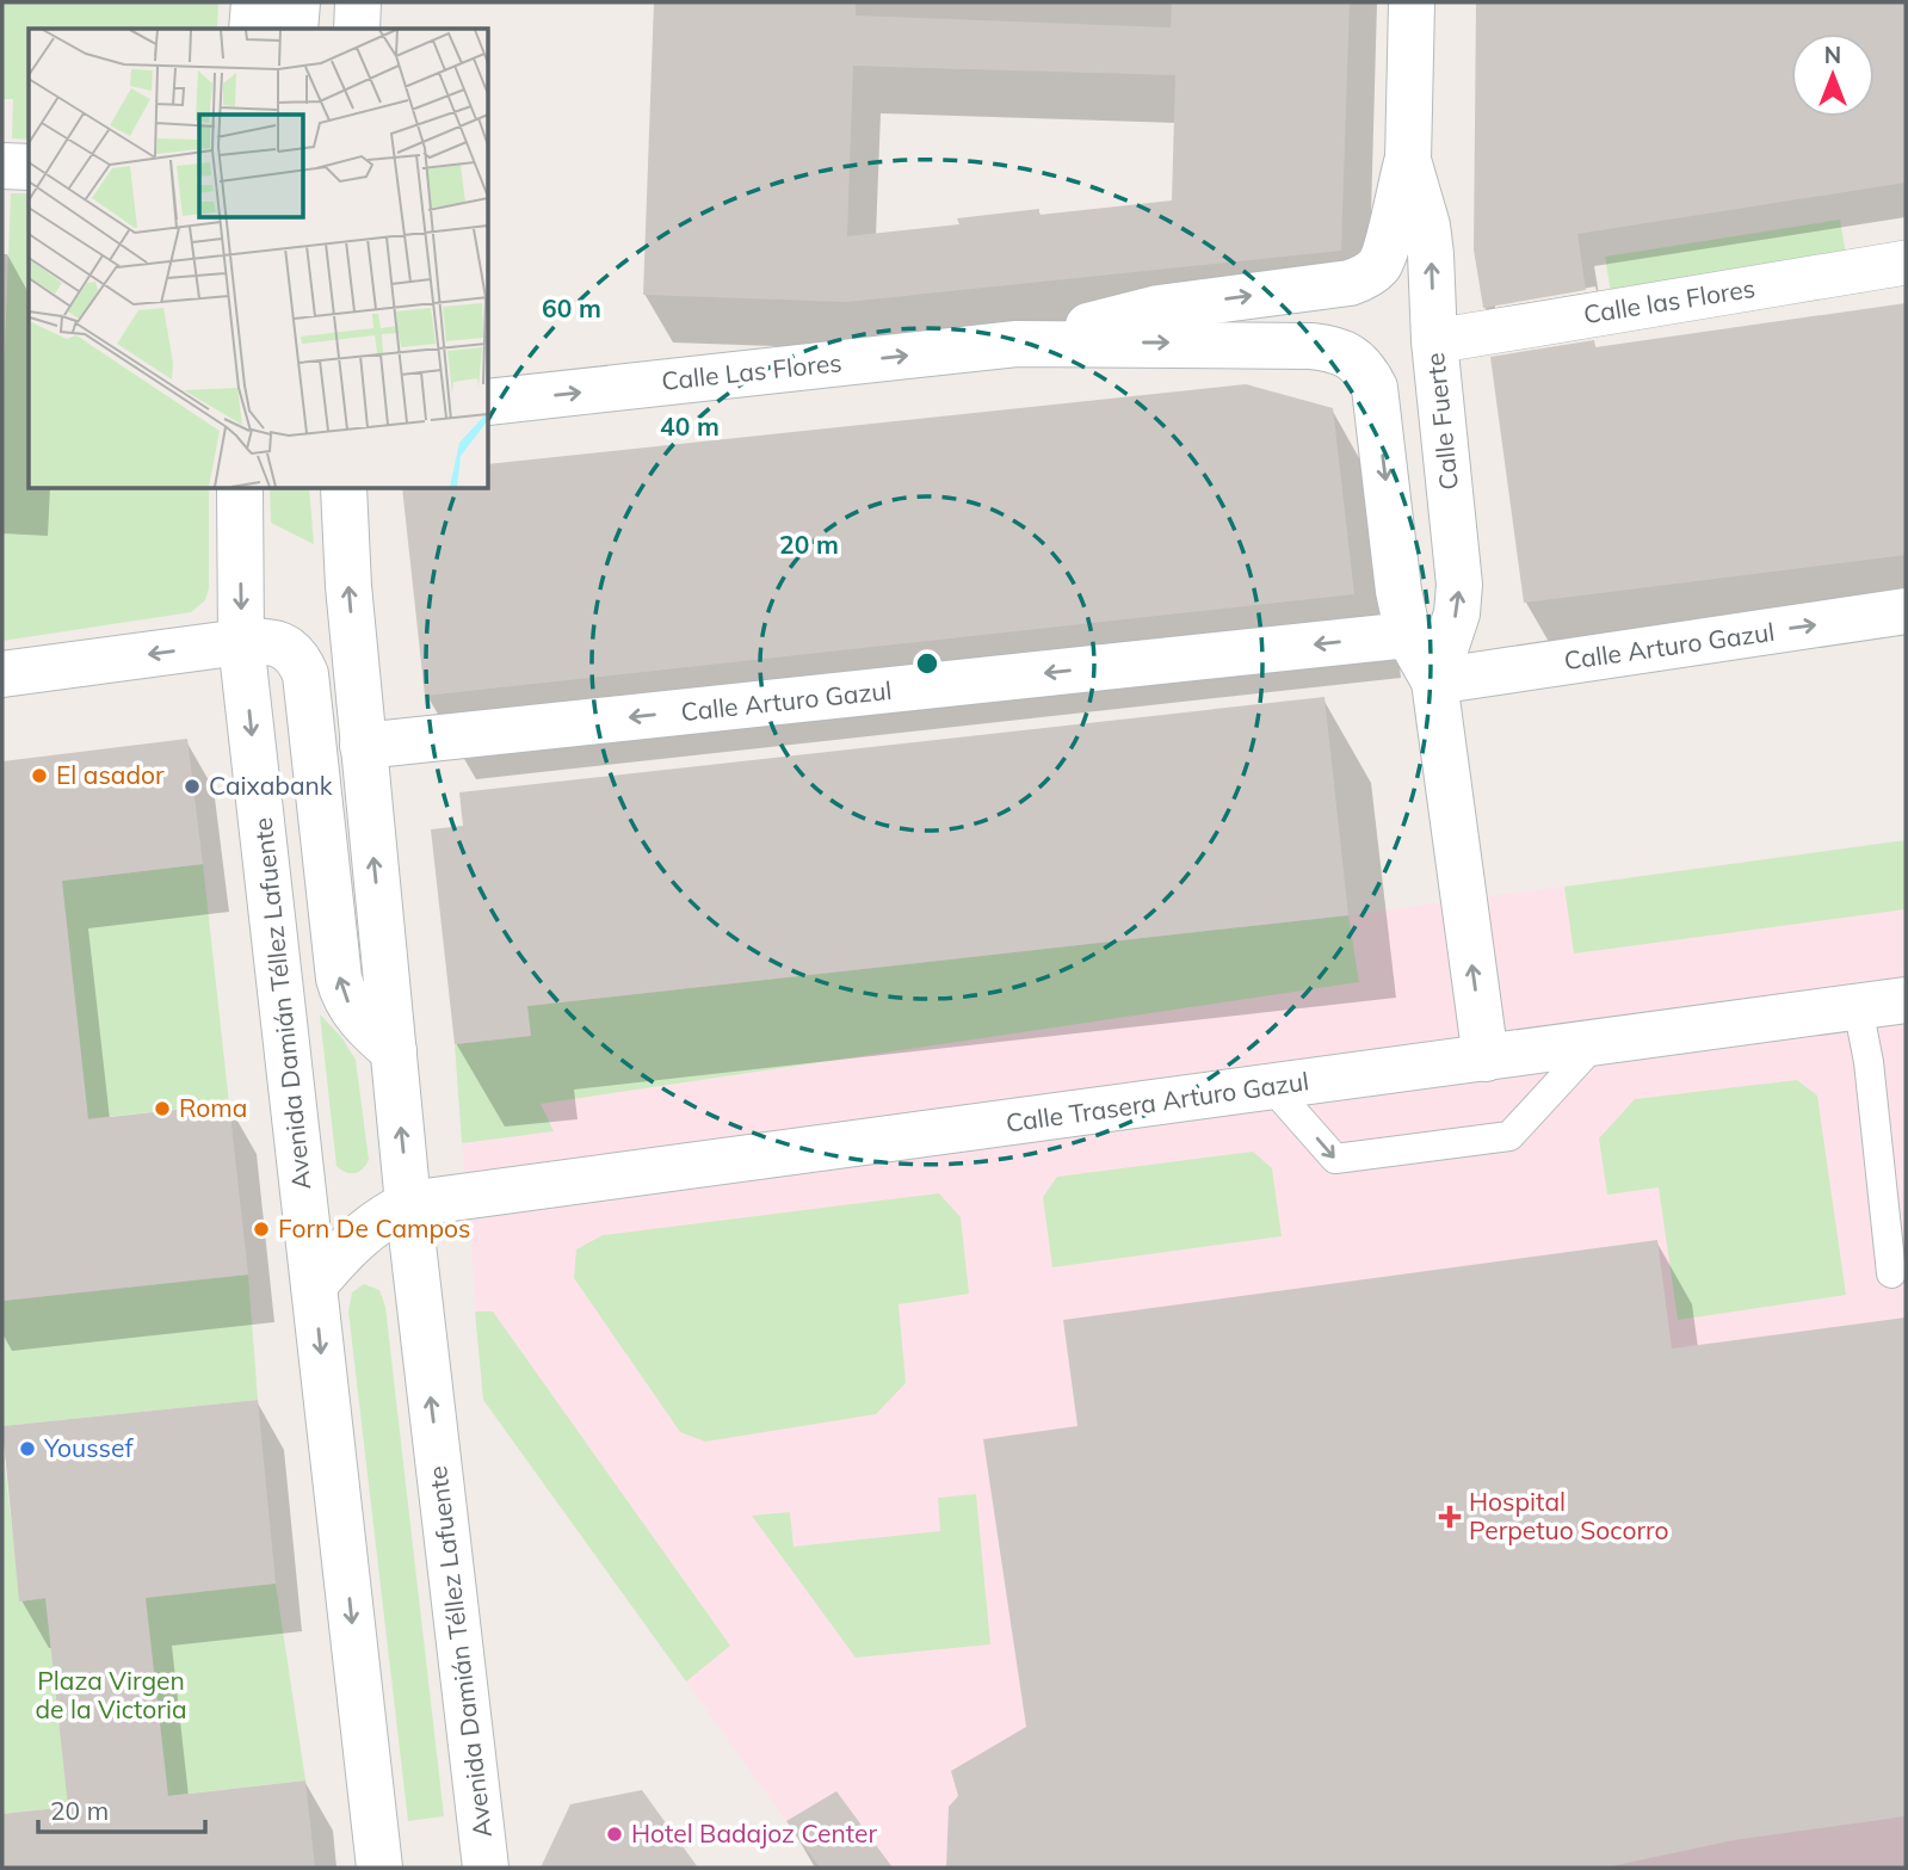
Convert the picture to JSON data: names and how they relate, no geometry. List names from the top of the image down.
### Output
{
  "streets": {
    "street": [
      "Calle las Flores",
      "Calle Las Flores",
      "Calle Fuerte",
      "Calle Arturo Gazul",
      "Avenida Damián Téllez Lafuente",
      "Calle Trasera Arturo Gazul"
    ]
  },
  "crossings": [
    ["Calle las Flores", "Calle Fuerte"],
    ["Calle Las Flores", "Calle Fuerte"],
    ["Calle Fuerte", "Calle Arturo Gazul"],
    ["Calle Fuerte", "Calle Trasera Arturo Gazul"],
    ["Calle Arturo Gazul", "Avenida Damián Téllez Lafuente"],
    ["Avenida Damián Téllez Lafuente", "Calle Trasera Arturo Gazul"]
  ],
  "one_way": ["Calle Las Flores"],
  "parks": ["Plaza Virgen de la Victoria"],
  "places": {
    "other": [
      "El asador",
      "Caixabank",
      "Roma",
      "Forn De Campos",
      "Youssef",
      "Hotel Badajoz Center"
    ],
    "health": ["Hospital Perpetuo Socorro"]
  },
  "scale_bar": "20 m",
  "north": "top",
  "rings": ["60 m", "40 m", "20 m"]
}
